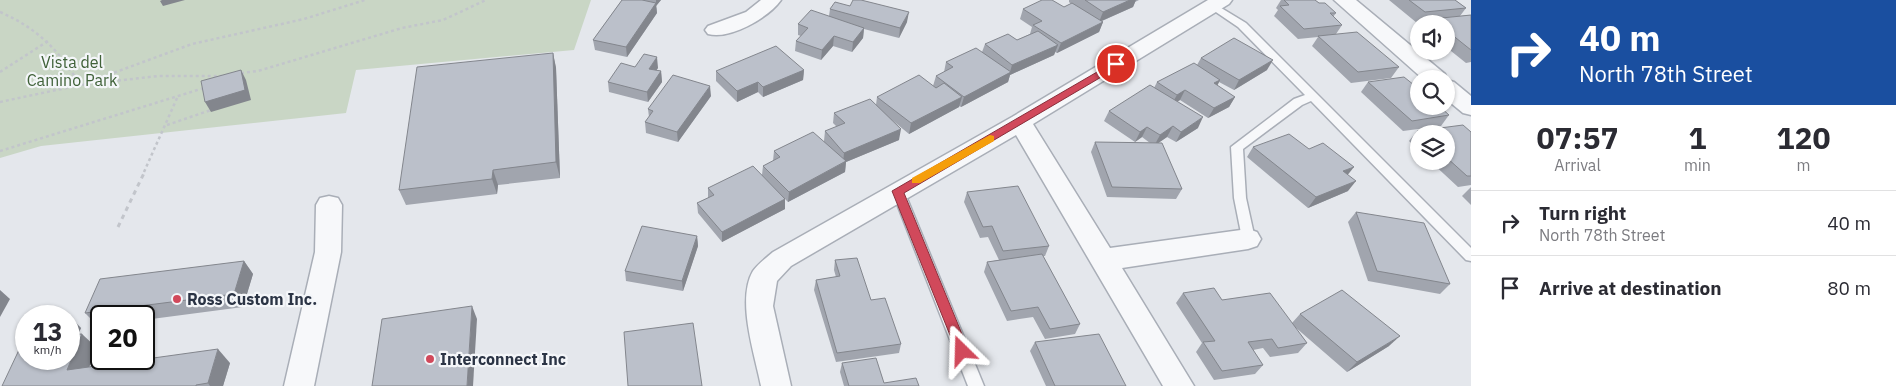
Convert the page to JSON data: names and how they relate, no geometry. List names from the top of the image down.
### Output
{
  "parks": ["Vista del Camino Park"],
  "places": ["Ross Custom Inc.", "Interconnect Inc"],
  "page": {
    "turn": ["40 m", "North 78th Street"],
    "eta": [
      "07:57",
      "Arrival",
      "1",
      "min",
      "120",
      "m"
    ],
    "list": [
      {
        "name": "Turn right",
        "note": "North 78th Street",
        "value": "40 m"
      },
      {
        "name": "Arrive at destination",
        "value": "80 m"
      }
    ],
    "speed": "13 km/h",
    "limit": "20"
  }
}
